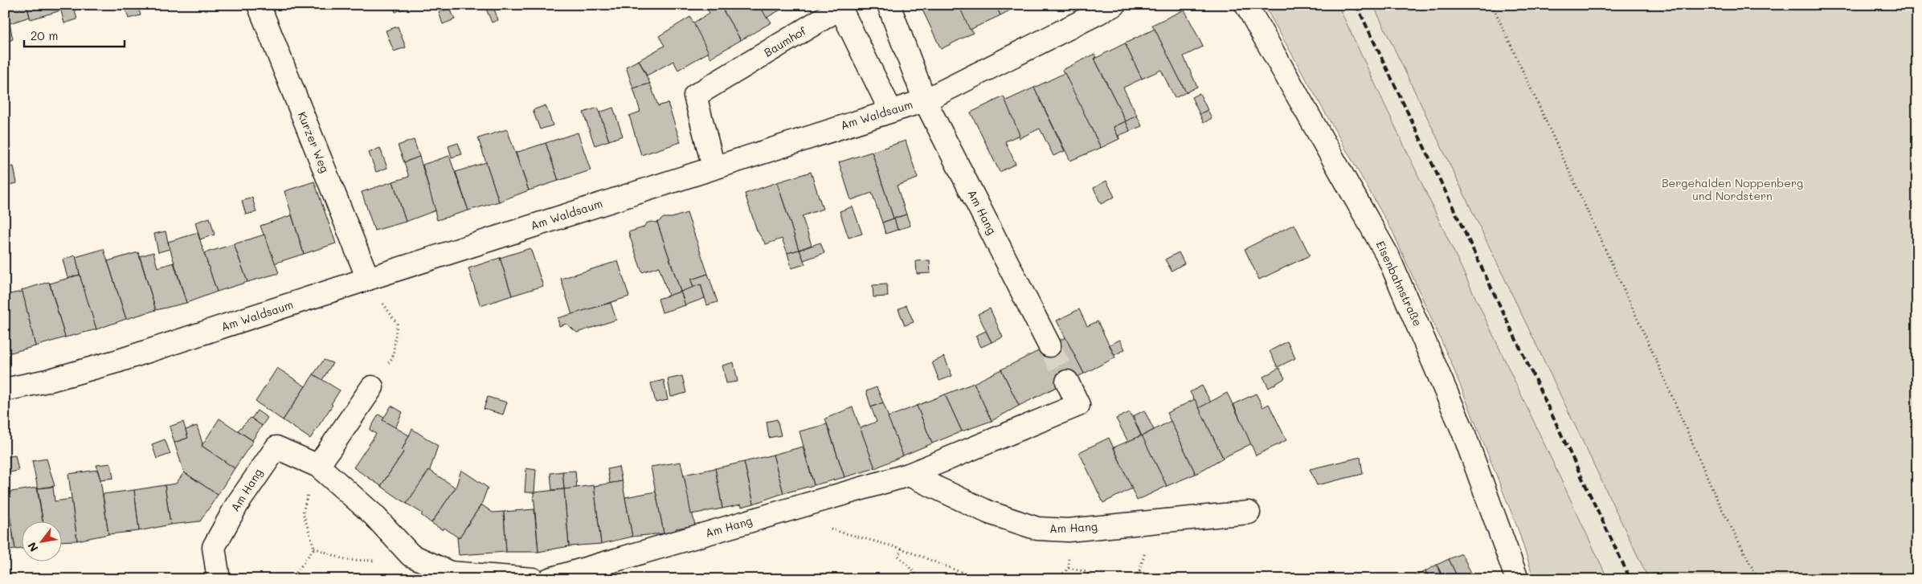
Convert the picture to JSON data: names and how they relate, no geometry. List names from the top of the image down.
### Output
{
  "streets": {
    "street": [
      "Baumhof",
      "Am Waldsaum",
      "Kurzer Weg",
      "Am Hang",
      "Eisenbahnstraße"
    ]
  },
  "crossings": [
    ["Baumhof", "Am Waldsaum"],
    ["Am Waldsaum", "Kurzer Weg"],
    ["Am Waldsaum", "Am Hang"]
  ],
  "parks": ["Bergehalden Noppenberg und Nordstern"],
  "scale_bar": "20 m",
  "north": "bottom left"
}
